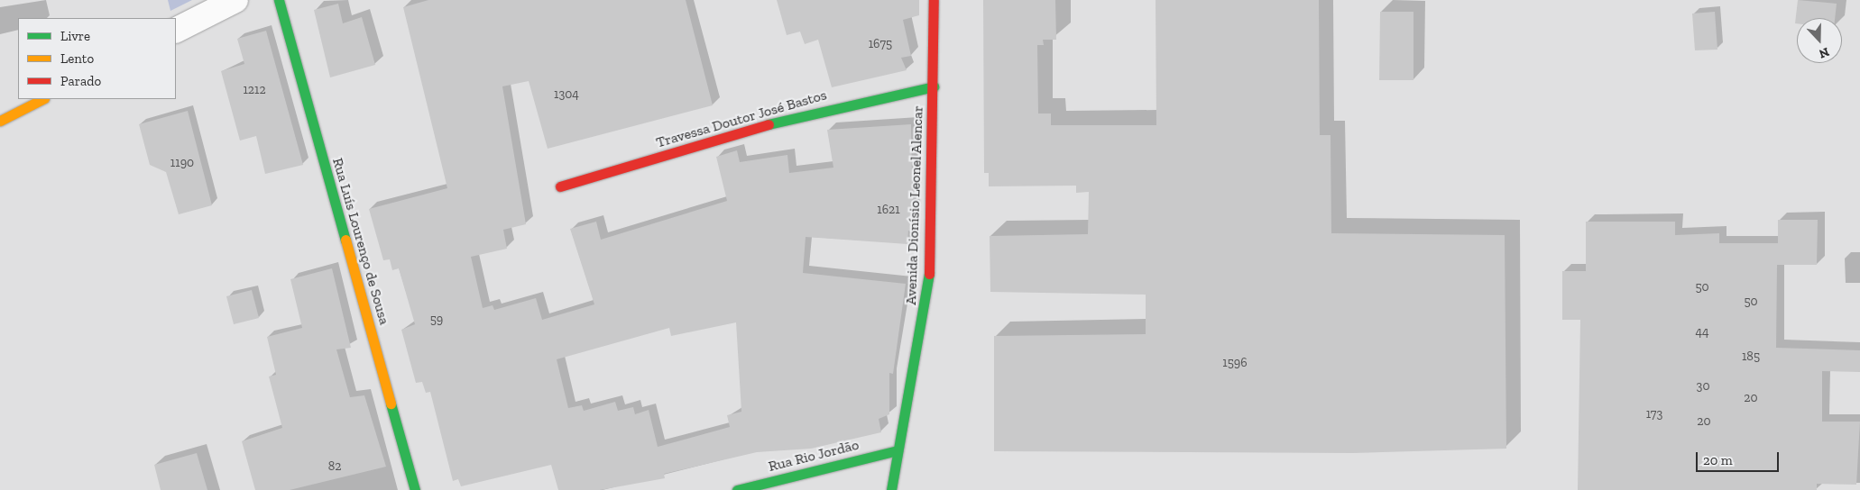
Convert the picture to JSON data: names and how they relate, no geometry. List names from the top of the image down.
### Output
{
  "streets": {
    "street": [
      "Travessa Doutor José Bastos",
      "Avenida Dionísio Leonel Alencar",
      "Rua Luís Lourenço de Sousa",
      "Rua Rio Jordão"
    ]
  },
  "crossings": [
    ["Travessa Doutor José Bastos", "Avenida Dionísio Leonel Alencar"],
    ["Avenida Dionísio Leonel Alencar", "Rua Rio Jordão"]
  ],
  "house_numbers": [
    "1675",
    "1212",
    "1304",
    "1190",
    "1621",
    "50",
    "50",
    "59",
    "44",
    "185",
    "1596",
    "30",
    "20",
    "173",
    "20",
    "82"
  ],
  "legend": ["Livre", "Lento", "Parado"],
  "scale_bar": "20 m",
  "north": "bottom"
}
